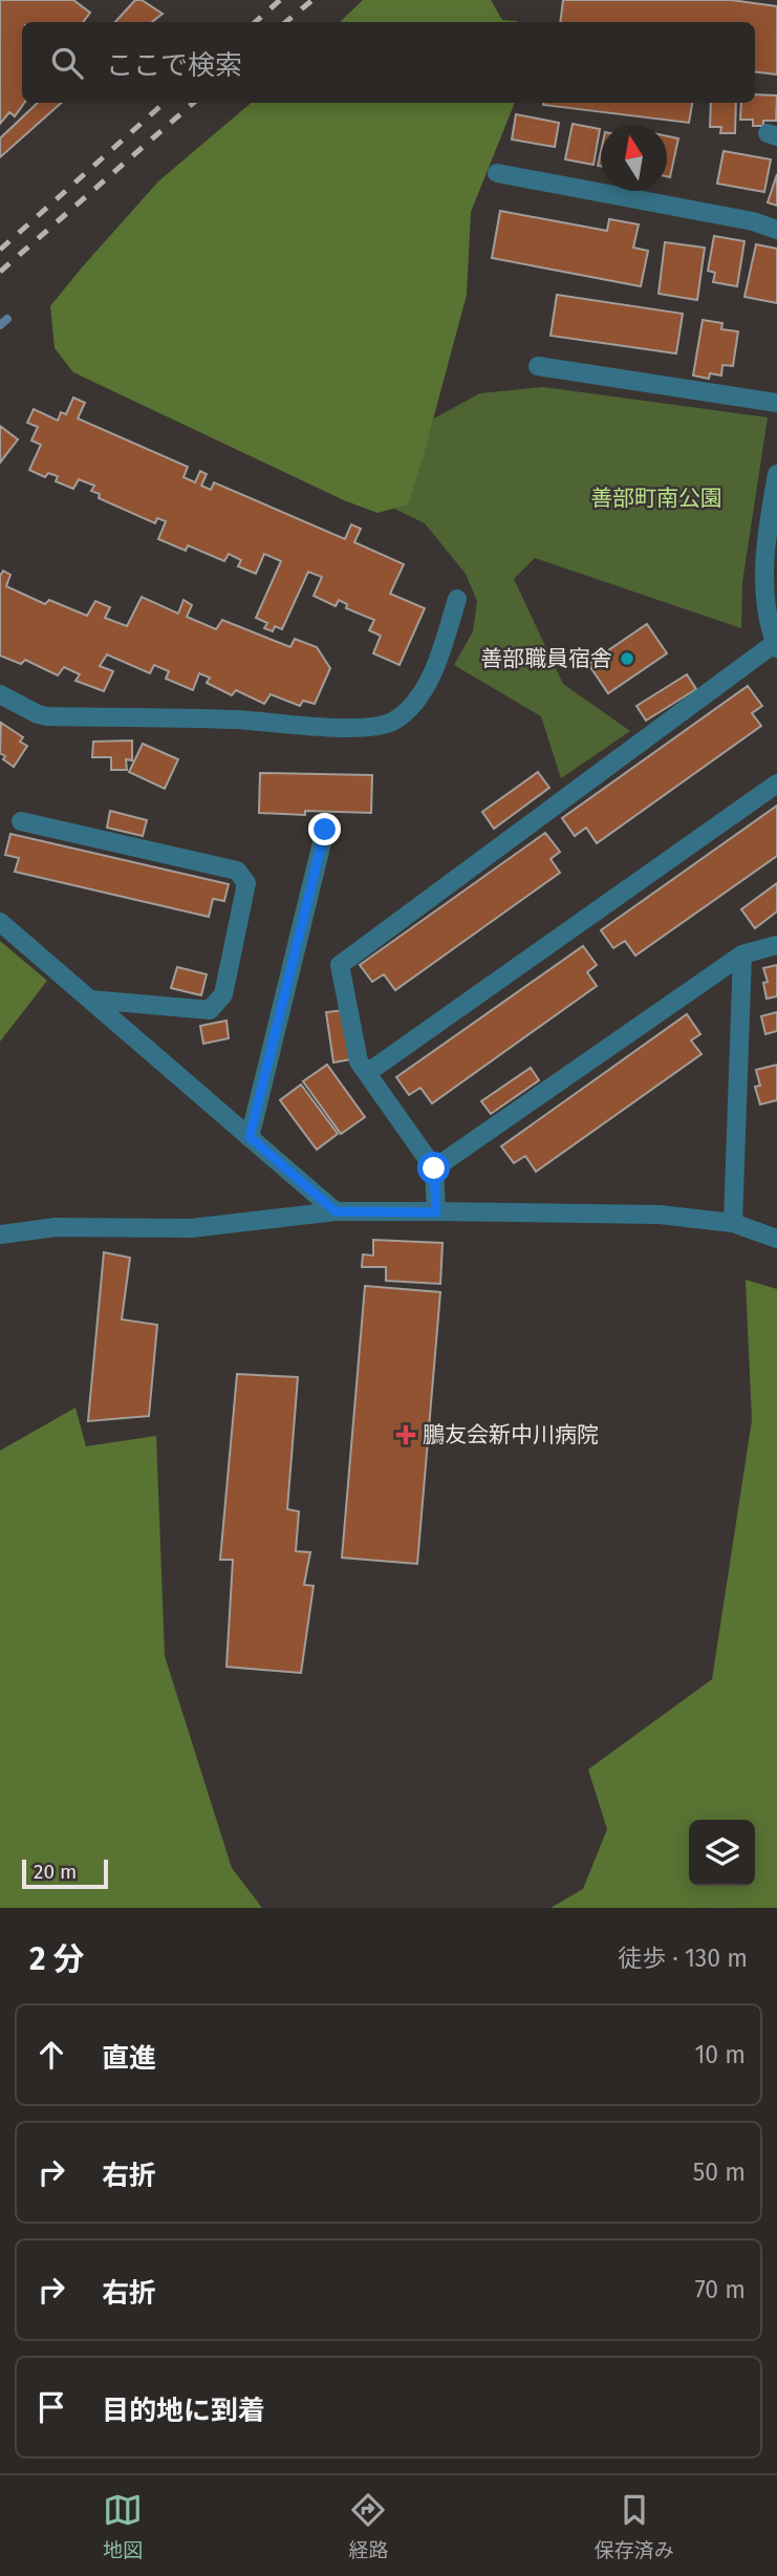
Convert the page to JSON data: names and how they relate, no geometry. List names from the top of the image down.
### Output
{
  "parks": ["善部町南公園"],
  "places": {
    "other": ["善部職員宿舎"],
    "health": ["鵬友会新中川病院"]
  },
  "scale_bar": "20 m",
  "north": "top",
  "page": {
    "search": "ここで検索",
    "scale": "20 m",
    "heading": ["2 分", "徒歩 · 130 m"],
    "list": [
      ["直進", "10 m"],
      ["右折", "50 m"],
      ["右折", "70 m"],
      "目的地に到着"
    ],
    "nav": ["地図", "経路", "保存済み"]
  }
}
